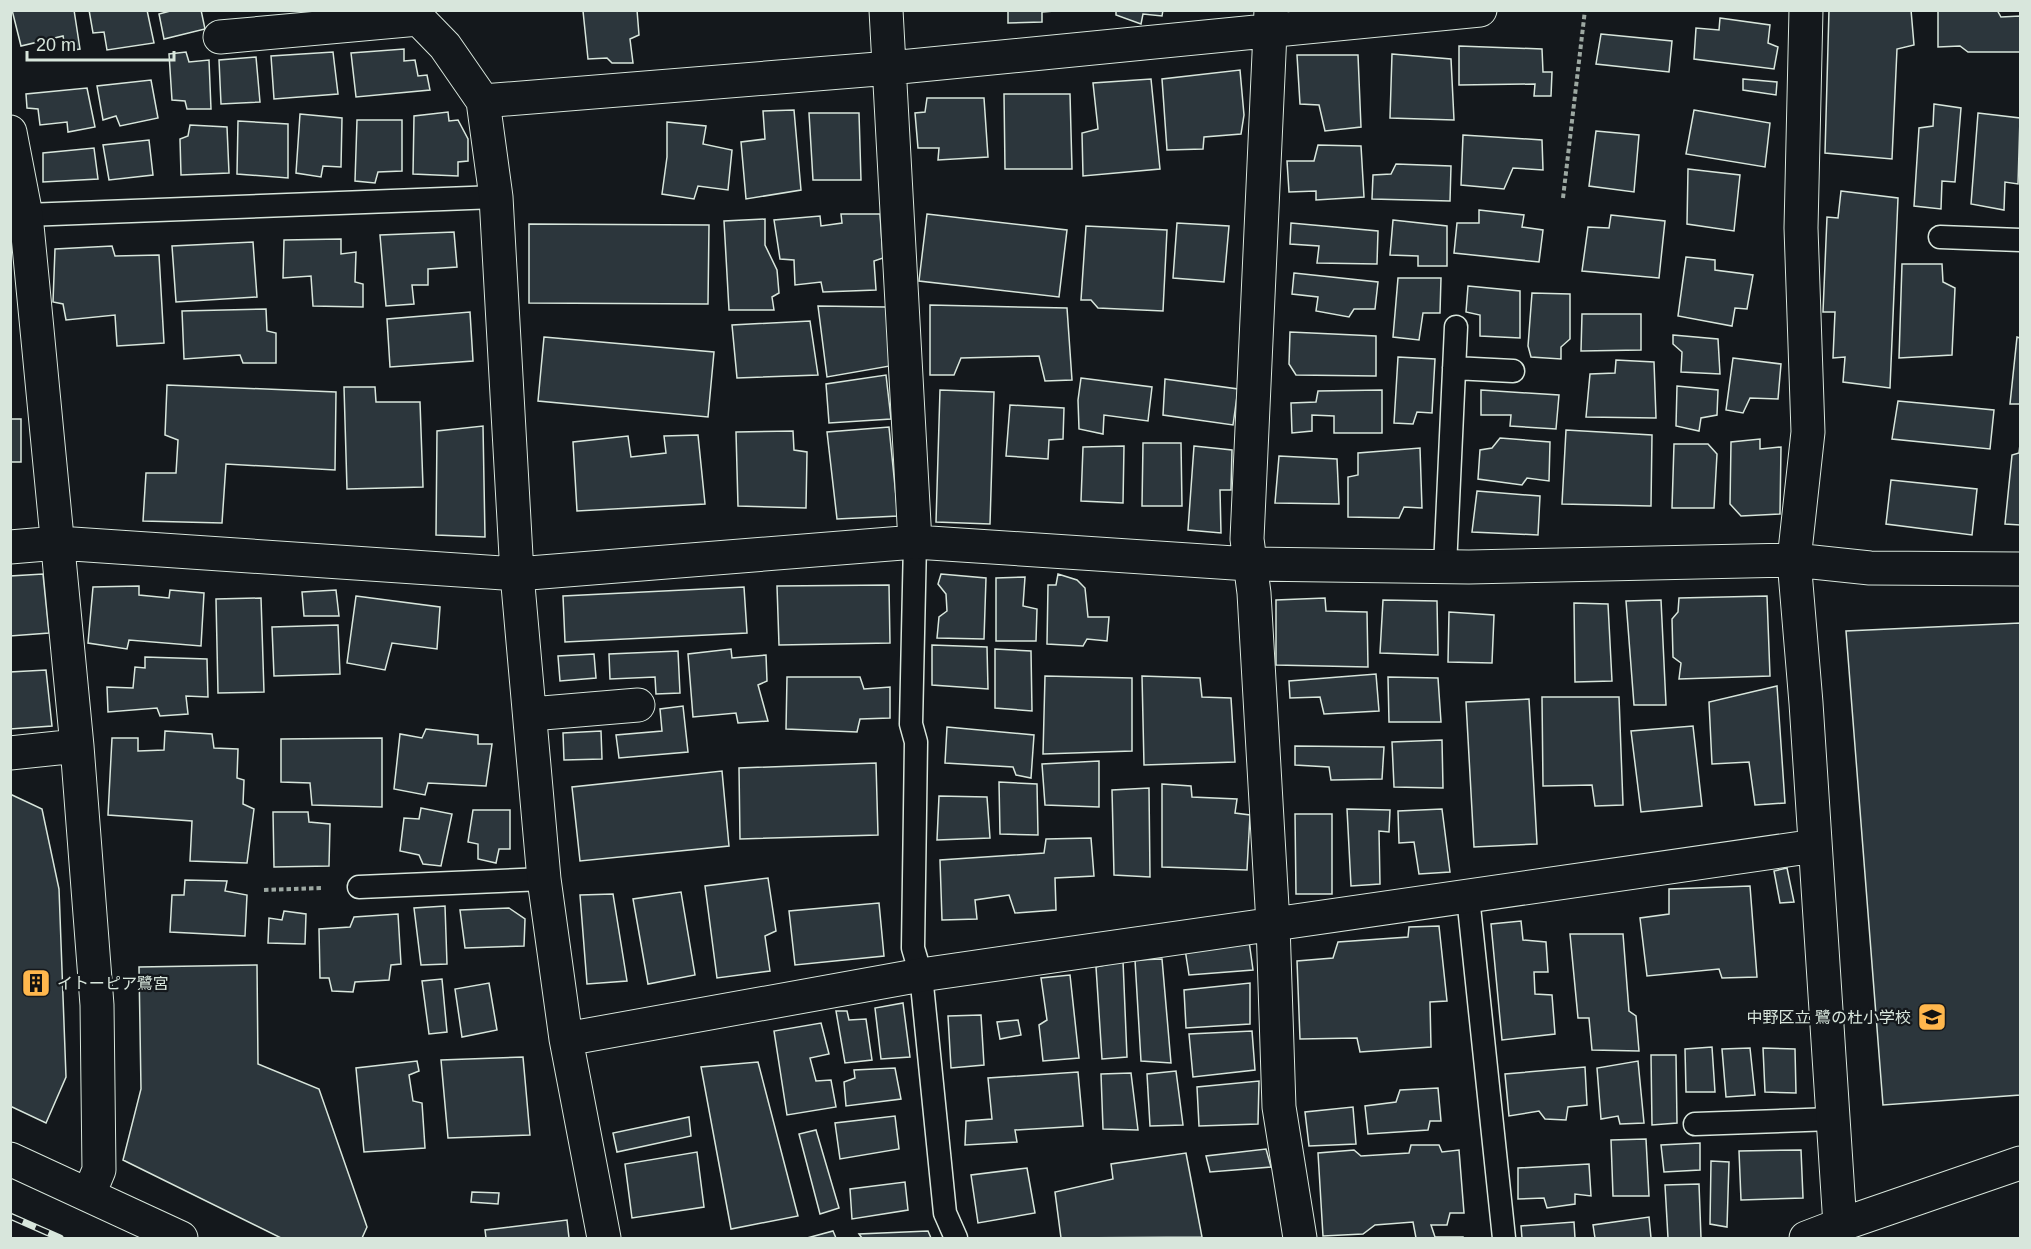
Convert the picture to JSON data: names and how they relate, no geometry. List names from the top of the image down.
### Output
{
  "places": {
    "building": ["イトーピア鷺宮"],
    "school or university": ["中野区立 鷺の杜小学校"]
  },
  "scale_bar": "20 m"
}
